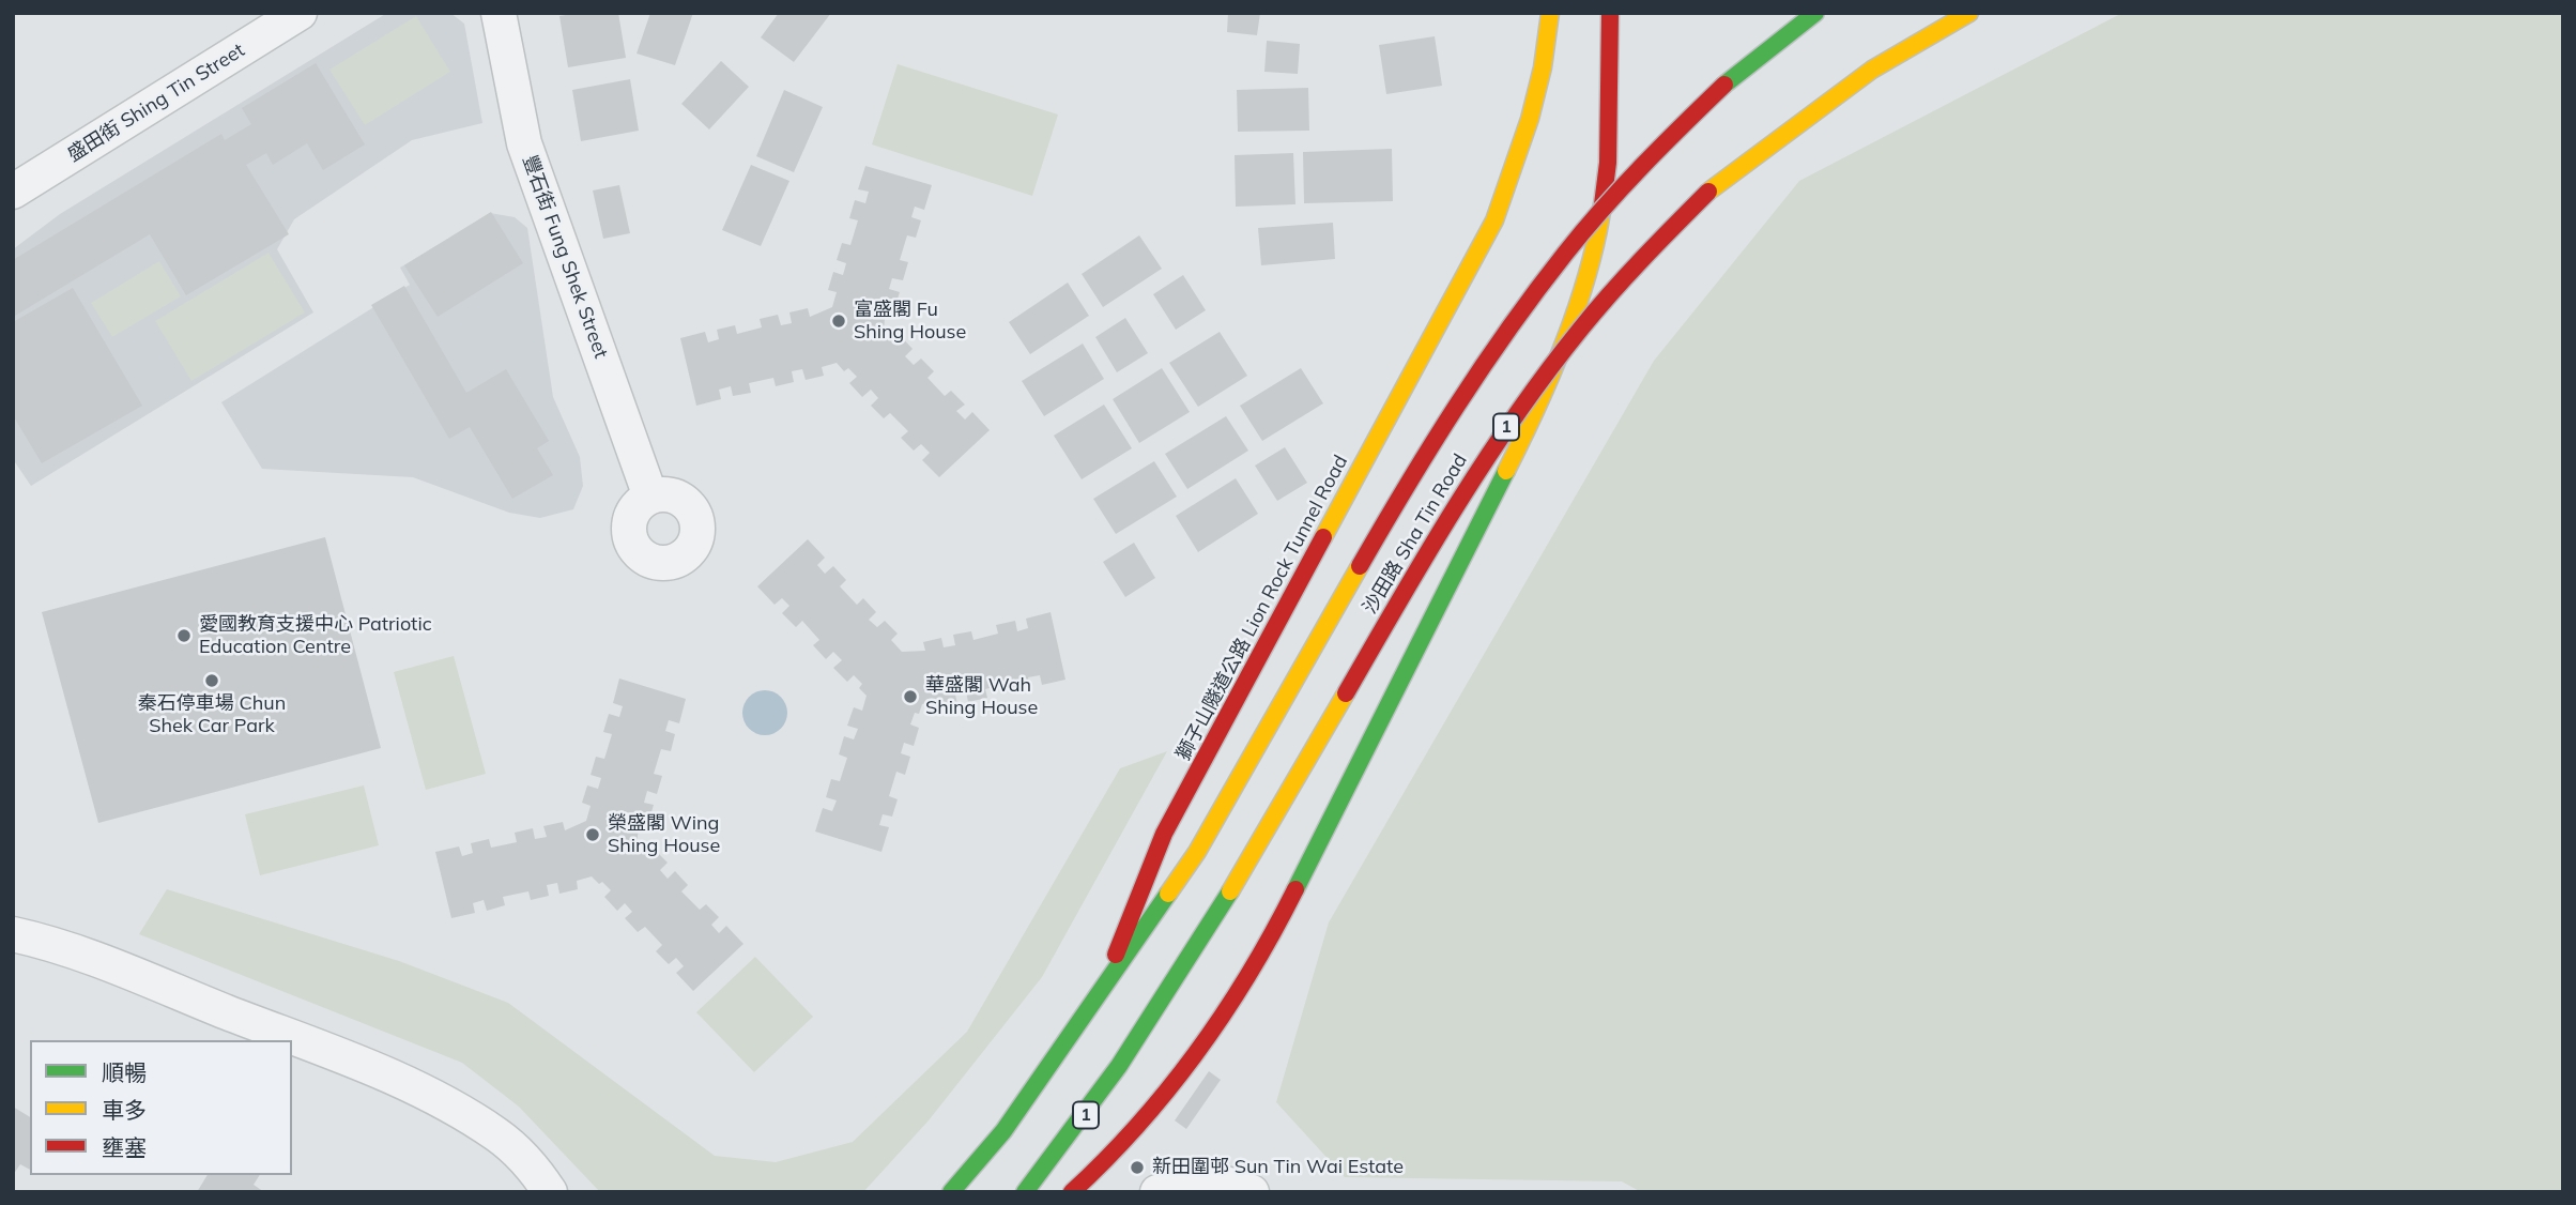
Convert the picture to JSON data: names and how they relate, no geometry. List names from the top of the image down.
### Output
{
  "streets": {
    "main road": ["1", "沙田路 Sha Tin Road", "獅子山隧道公路 Lion Rock Tunnel Road"],
    "street": ["盛田街 Shing Tin Street", "豐石街 Fung Shek Street"]
  },
  "crossings": [
    ["沙田路 Sha Tin Road", "獅子山隧道公路 Lion Rock Tunnel Road"]
  ],
  "places": [
    "富盛閣 Fu Shing House",
    "愛國教育支援中心 Patriotic Education Centre",
    "秦石停車場 Chun Shek Car Park",
    "華盛閣 Wah Shing House",
    "榮盛閣 Wing Shing House",
    "新田圍邨 Sun Tin Wai Estate"
  ],
  "legend": ["順暢", "車多", "壅塞"]
}
